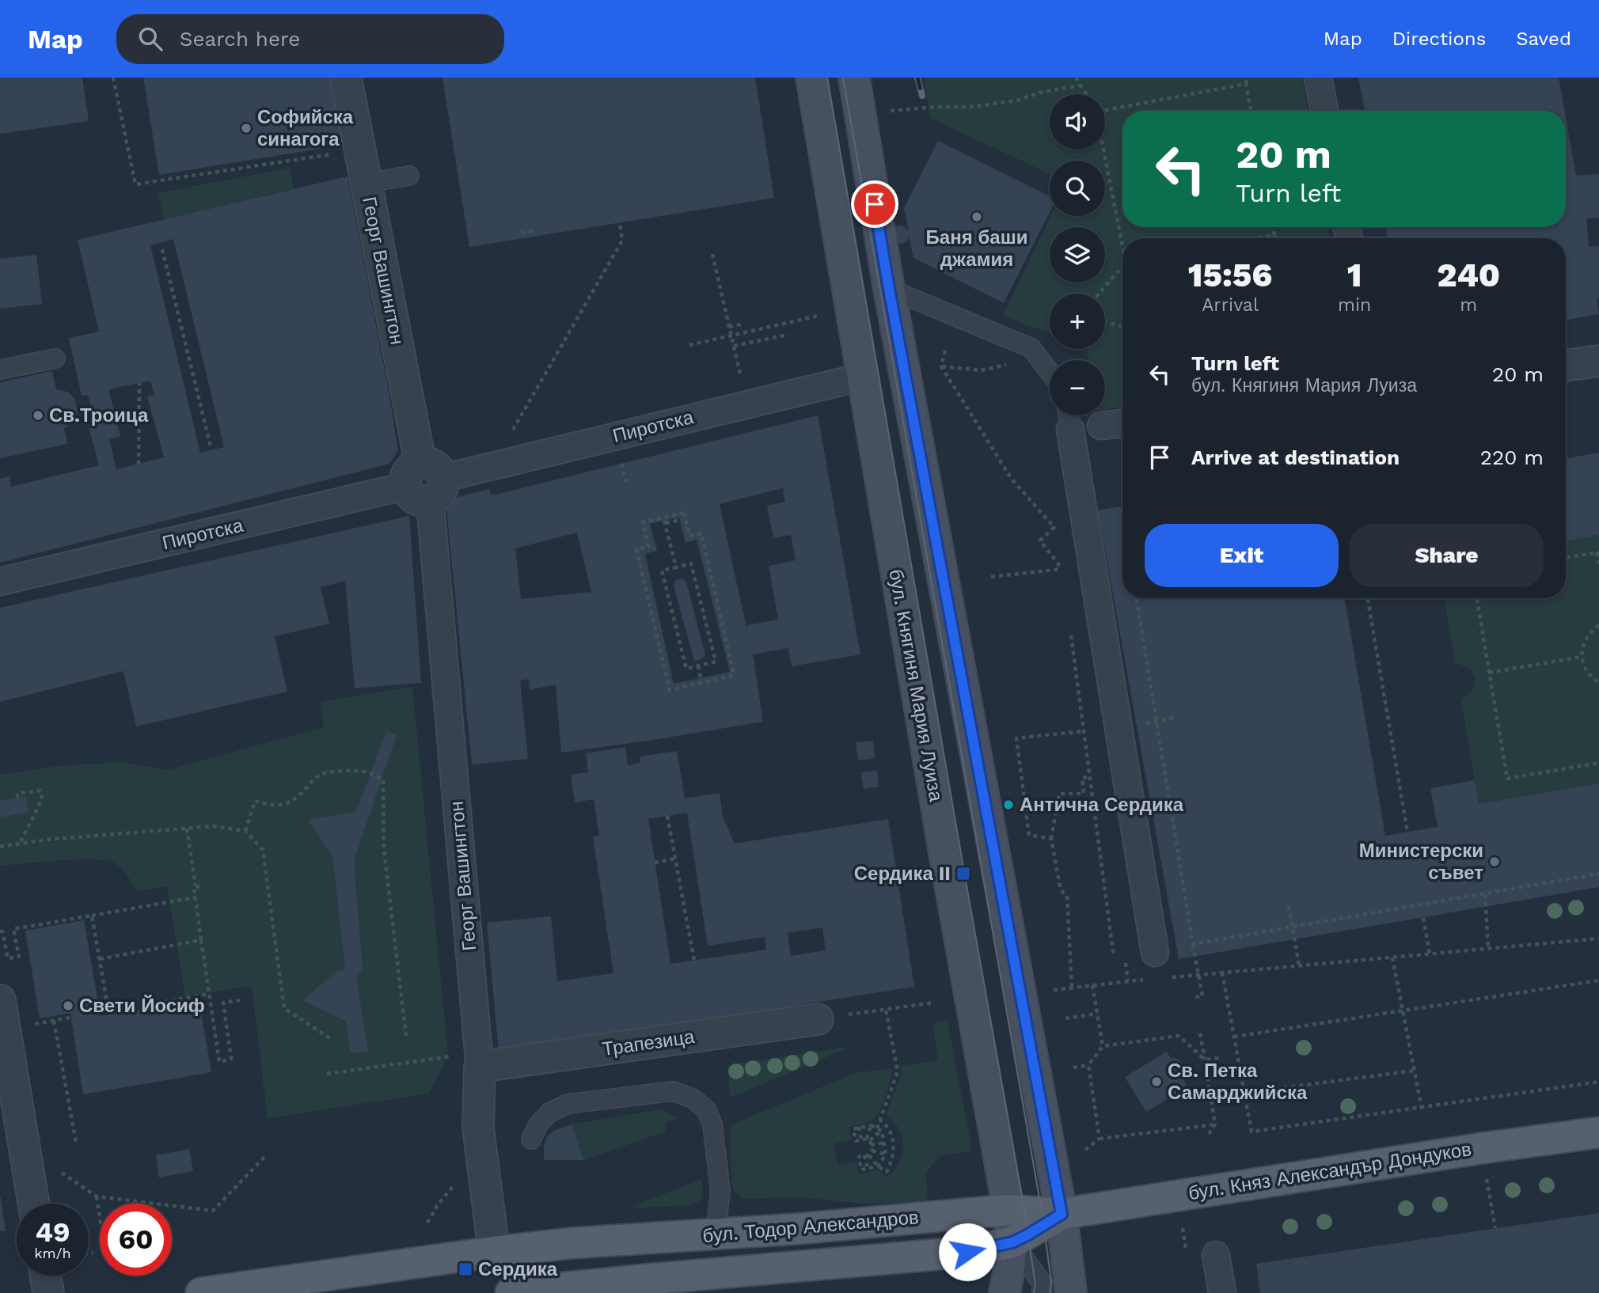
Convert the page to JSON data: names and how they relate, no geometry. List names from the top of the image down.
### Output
{
  "streets": {
    "main road": ["бул. Княгиня Мария Луиза", "бул. Княз Александър Дондуков", "бул. Тодор Александров"],
    "street": ["Георг Вашингтон", "Пиротска", "Трапезица"]
  },
  "crossings": [
    ["Георг Вашингтон", "Пиротска"],
    ["Георг Вашингтон", "Трапезица"],
    ["Георг Вашингтон", "бул. Тодор Александров"],
    ["Пиротска", "бул. Княгиня Мария Луиза"],
    ["бул. Княгиня Мария Луиза", "бул. Тодор Александров"],
    ["бул. Княз Александър Дондуков", "бул. Тодор Александров"]
  ],
  "places": {
    "other": [
      "Софийска синагога",
      "Баня баши джамия",
      "Св.Троица",
      "Антична Сердика",
      "Министерски съвет",
      "Свети Йосиф",
      "Св. Петка Самарджийска"
    ],
    "transit": ["Сердика II", "Сердика"]
  },
  "page": {
    "header": "Map",
    "search": "Search here",
    "nav": ["Map", "Directions", "Saved"],
    "map_buttons": ["+", "−"],
    "turn": ["20 m", "Turn left"],
    "eta": [
      "15:56",
      "Arrival",
      "1",
      "min",
      "240",
      "m"
    ],
    "list": [
      {
        "name": "Turn left",
        "note": "бул. Княгиня Мария Луиза",
        "value": "20 m"
      },
      {
        "name": "Arrive at destination",
        "value": "220 m"
      }
    ],
    "buttons": ["Exit", "Share"],
    "speed": "49 km/h",
    "limit": "60"
  }
}
